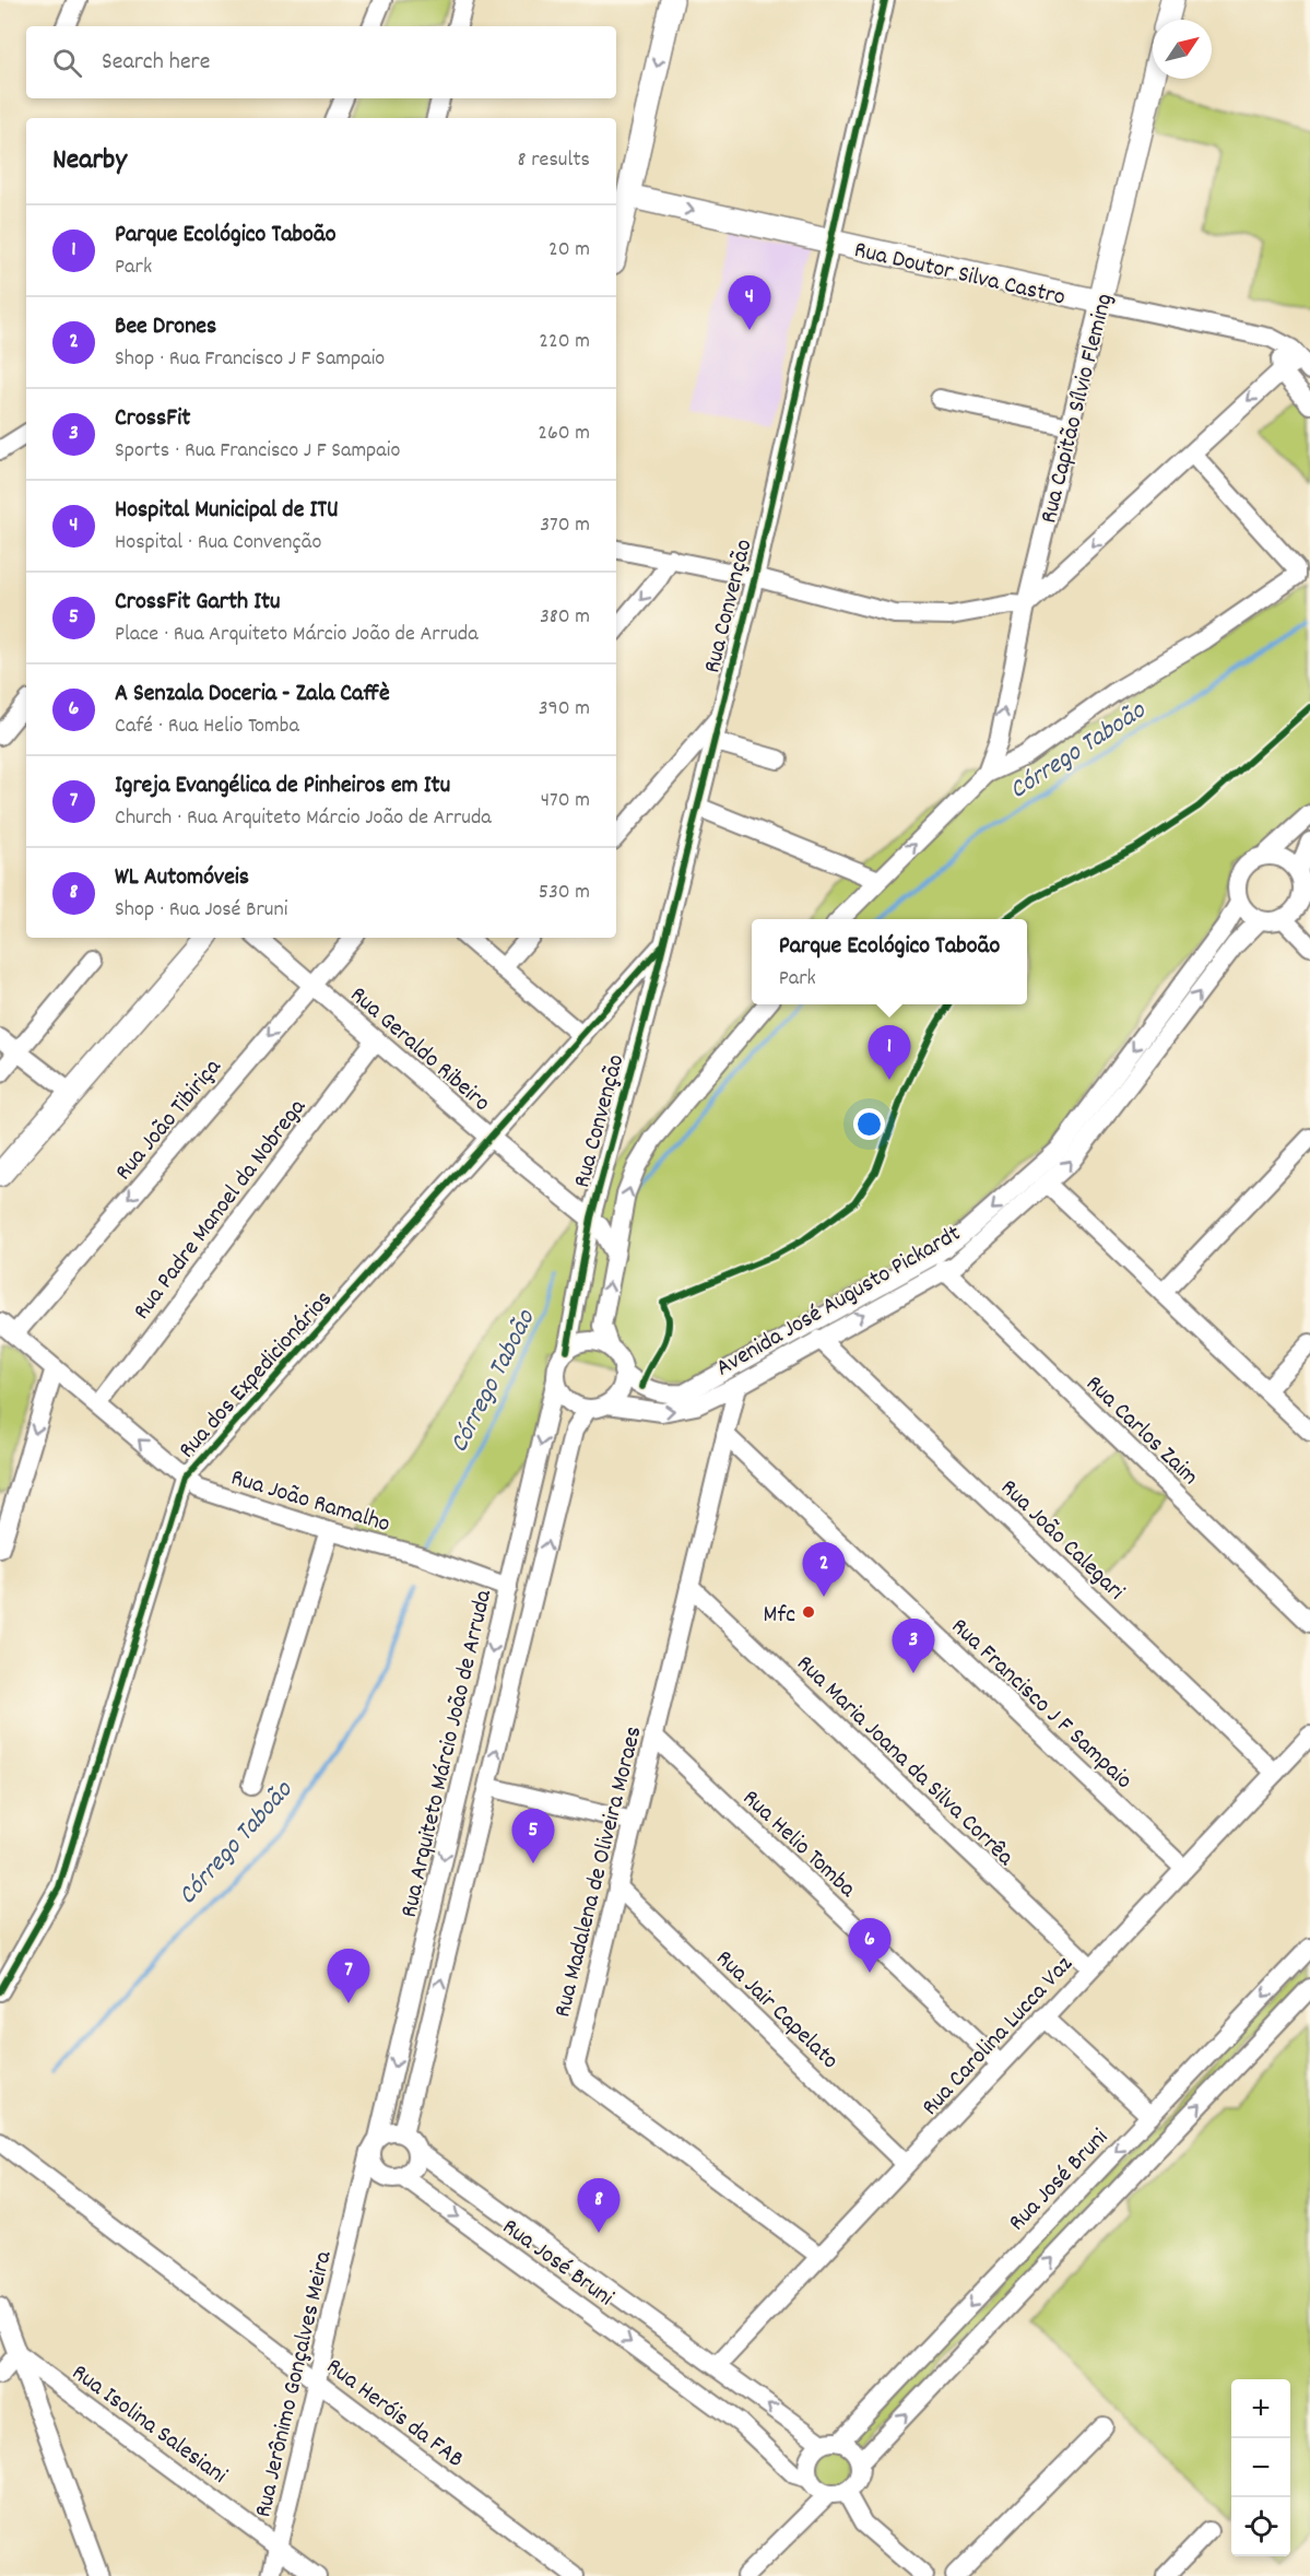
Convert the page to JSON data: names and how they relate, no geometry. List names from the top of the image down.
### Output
{
  "streets": {
    "main road": ["Rua Doutor Silva Castro", "Rua Capitão Sílvio Fleming"],
    "street": [
      "Rua Convenção",
      "Rua Geraldo Ribeiro",
      "Rua João Tibiriça",
      "Rua Padre Manoel da Nobrega",
      "Avenida José Augusto Pickardt",
      "Rua dos Expedicionários",
      "Rua Carlos Zaim",
      "Rua João Ramalho",
      "Rua João Calegari",
      "Rua Francisco J F Sampaio",
      "Rua Arquiteto Márcio João de Arruda",
      "Rua Maria Joana da Silva Corrêa",
      "Rua Helio Tomba",
      "Rua Madalena de Oliveira Moraes",
      "Rua Jair Capelato",
      "Rua Carolina Lucca Vaz",
      "Rua José Bruni",
      "Rua Jerônimo Gonçalves Meira",
      "Rua Heróis da FAB",
      "Rua Isolina Salesiani"
    ]
  },
  "crossings": [
    ["Rua Doutor Silva Castro", "Rua Capitão Sílvio Fleming"],
    ["Rua Doutor Silva Castro", "Rua Convenção"],
    ["Rua Convenção", "Rua Geraldo Ribeiro"],
    ["Rua Convenção", "Rua dos Expedicionários"],
    ["Rua Geraldo Ribeiro", "Rua João Tibiriça"],
    ["Rua Geraldo Ribeiro", "Rua Padre Manoel da Nobrega"],
    ["Rua Geraldo Ribeiro", "Rua dos Expedicionários"],
    ["Rua João Tibiriça", "Rua João Ramalho"],
    ["Rua Padre Manoel da Nobrega", "Rua João Ramalho"],
    ["Avenida José Augusto Pickardt", "Rua Carlos Zaim"],
    ["Avenida José Augusto Pickardt", "Rua João Calegari"],
    ["Avenida José Augusto Pickardt", "Rua Arquiteto Márcio João de Arruda"],
    ["Avenida José Augusto Pickardt", "Rua Madalena de Oliveira Moraes"],
    ["Rua dos Expedicionários", "Rua João Ramalho"],
    ["Rua João Ramalho", "Rua Arquiteto Márcio João de Arruda"],
    ["Rua João Calegari", "Rua Carolina Lucca Vaz"],
    ["Rua Francisco J F Sampaio", "Rua Madalena de Oliveira Moraes"],
    ["Rua Francisco J F Sampaio", "Rua Carolina Lucca Vaz"],
    ["Rua Arquiteto Márcio João de Arruda", "Rua José Bruni"],
    ["Rua Arquiteto Márcio João de Arruda", "Rua Jerônimo Gonçalves Meira"],
    ["Rua Maria Joana da Silva Corrêa", "Rua Madalena de Oliveira Moraes"],
    ["Rua Maria Joana da Silva Corrêa", "Rua Carolina Lucca Vaz"],
    ["Rua Helio Tomba", "Rua Madalena de Oliveira Moraes"],
    ["Rua Helio Tomba", "Rua Carolina Lucca Vaz"],
    ["Rua Madalena de Oliveira Moraes", "Rua Jair Capelato"],
    ["Rua Madalena de Oliveira Moraes", "Rua Carolina Lucca Vaz"],
    ["Rua Jair Capelato", "Rua Carolina Lucca Vaz"],
    ["Rua Carolina Lucca Vaz", "Rua José Bruni"],
    ["Rua José Bruni", "Rua Jerônimo Gonçalves Meira"],
    ["Rua Jerônimo Gonçalves Meira", "Rua Heróis da FAB"],
    ["Rua Jerônimo Gonçalves Meira", "Rua Isolina Salesiani"]
  ],
  "one_way": ["Rua João Tibiriça"],
  "water": ["Córrego Taboão"],
  "places": ["Mfc"],
  "north": "top right",
  "page": {
    "search": "Search here",
    "heading": ["Nearby", "8 results"],
    "list": [
      {
        "mark": "1",
        "name": "Parque Ecológico Taboão",
        "note": "Park",
        "value": "20 m"
      },
      {
        "mark": "2",
        "name": "Bee Drones",
        "note": "Shop · Rua Francisco J F Sampaio",
        "value": "220 m"
      },
      {
        "mark": "3",
        "name": "CrossFit",
        "note": "Sports · Rua Francisco J F Sampaio",
        "value": "260 m"
      },
      {
        "mark": "4",
        "name": "Hospital Municipal de ITU",
        "note": "Hospital · Rua Convenção",
        "value": "370 m"
      },
      {
        "mark": "5",
        "name": "CrossFit Garth Itu",
        "note": "Place · Rua Arquiteto Márcio João de Arruda",
        "value": "380 m"
      },
      {
        "mark": "6",
        "name": "A Senzala Doceria - Zala Caffè",
        "note": "Café · Rua Helio Tomba",
        "value": "390 m"
      },
      {
        "mark": "7",
        "name": "Igreja Evangélica de Pinheiros em Itu",
        "note": "Church · Rua Arquiteto Márcio João de Arruda",
        "value": "470 m"
      },
      {
        "mark": "8",
        "name": "WL Automóveis",
        "note": "Shop · Rua José Bruni",
        "value": "530 m"
      }
    ],
    "pins": [
      "4",
      "1",
      "2",
      "3",
      "5",
      "6",
      "7",
      "8"
    ],
    "popup": ["Parque Ecológico Taboão", "Park"],
    "map_buttons": ["+", "−"]
  }
}
